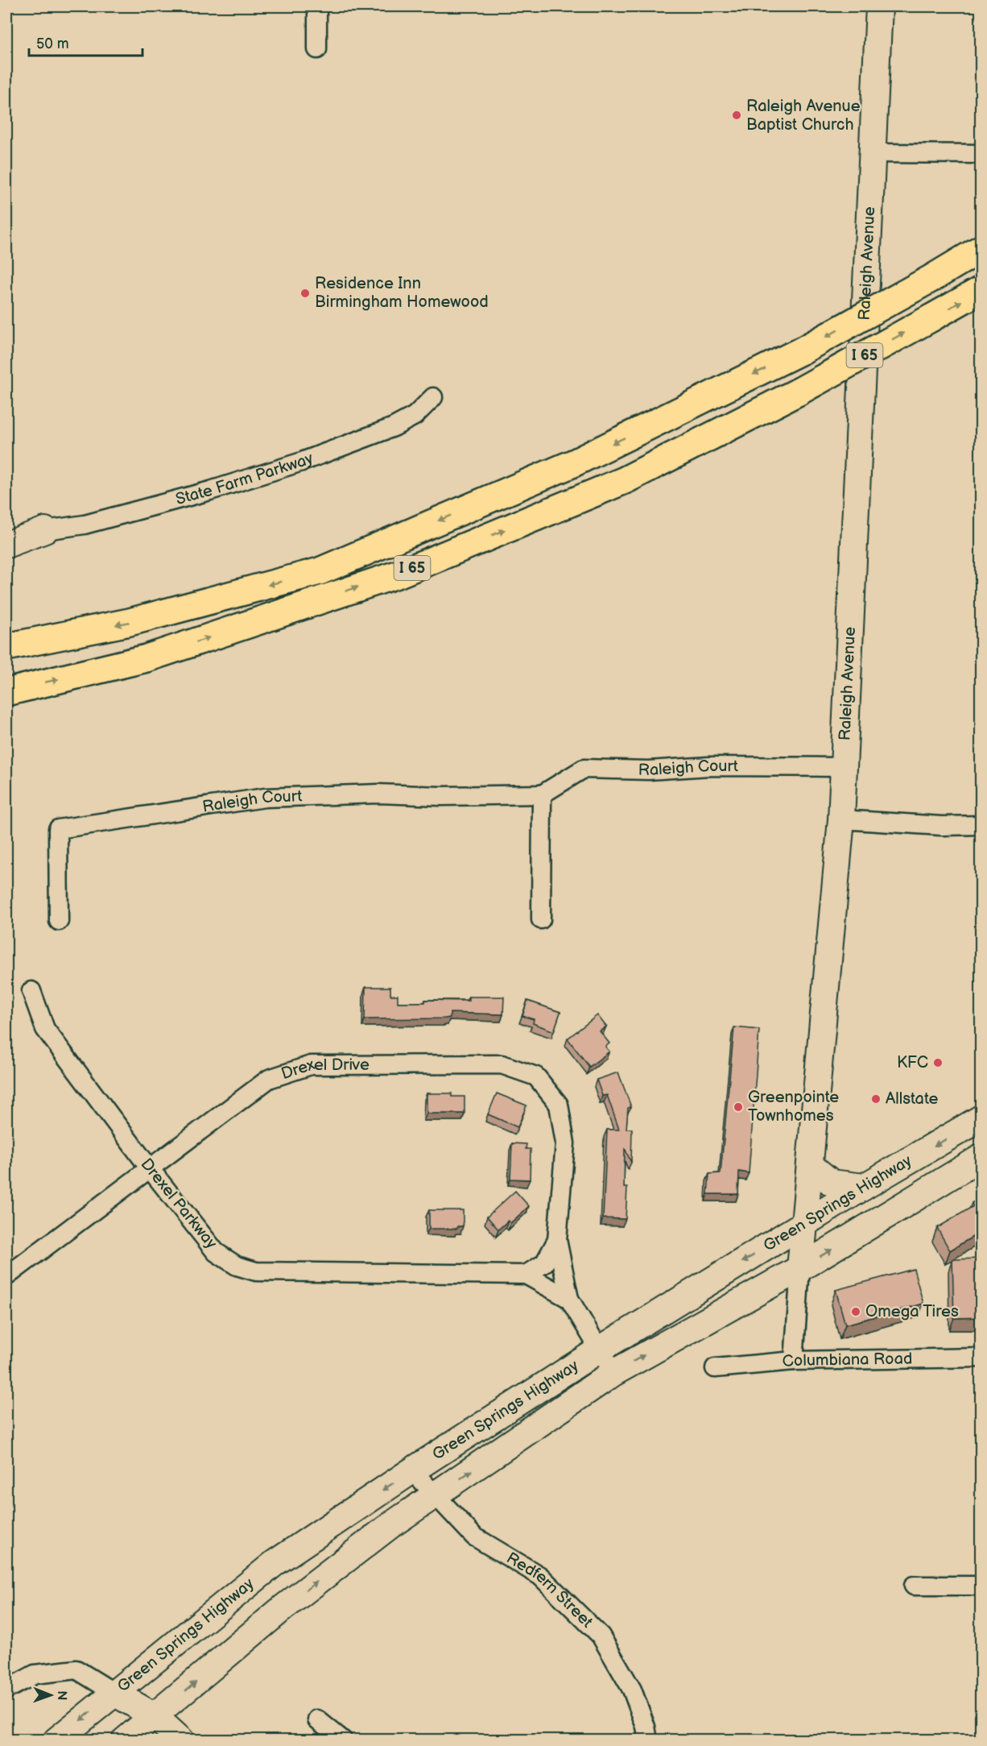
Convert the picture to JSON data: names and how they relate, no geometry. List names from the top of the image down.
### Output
{
  "streets": {
    "highway": ["I 65"],
    "main road": ["Raleigh Avenue", "State Farm Parkway", "Green Springs Highway"],
    "street": [
      "Raleigh Court",
      "Drexel Drive",
      "Drexel Parkway",
      "Columbiana Road",
      "Redfern Street"
    ]
  },
  "crossings": [
    ["Raleigh Avenue", "Raleigh Court"],
    ["Raleigh Avenue", "Green Springs Highway"],
    ["Raleigh Avenue", "Columbiana Road"],
    ["Drexel Drive", "Drexel Parkway"],
    ["Green Springs Highway", "Redfern Street"]
  ],
  "places": [
    "Raleigh Avenue Baptist Church",
    "Residence Inn Birmingham Homewood",
    "KFC",
    "Allstate",
    "Greenpointe Townhomes",
    "Omega Tires"
  ],
  "scale_bar": "50 m",
  "north": "right"
}
